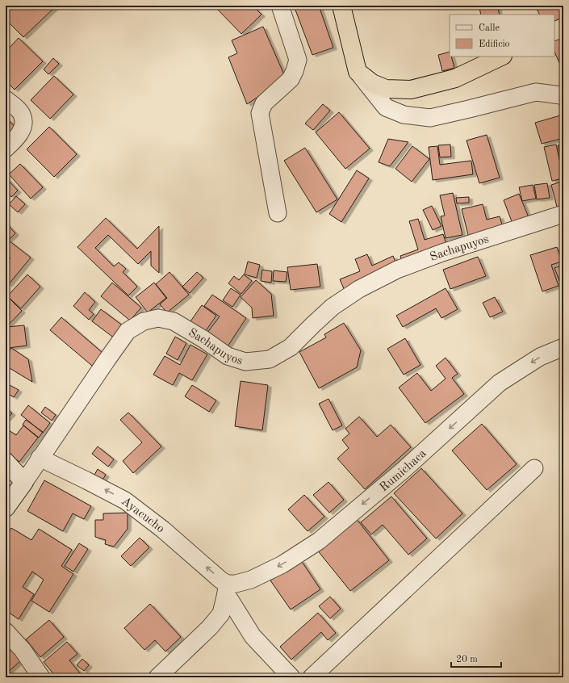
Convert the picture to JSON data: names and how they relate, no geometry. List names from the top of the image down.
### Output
{
  "streets": {
    "main road": ["Sachapuyos"],
    "street": ["Rumichaca", "Ayacucho"]
  },
  "crossings": [
    ["Sachapuyos", "Ayacucho"],
    ["Rumichaca", "Ayacucho"]
  ],
  "one_way": ["Ayacucho"],
  "legend": ["Calle", "Edificio"],
  "scale_bar": "20 m"
}
